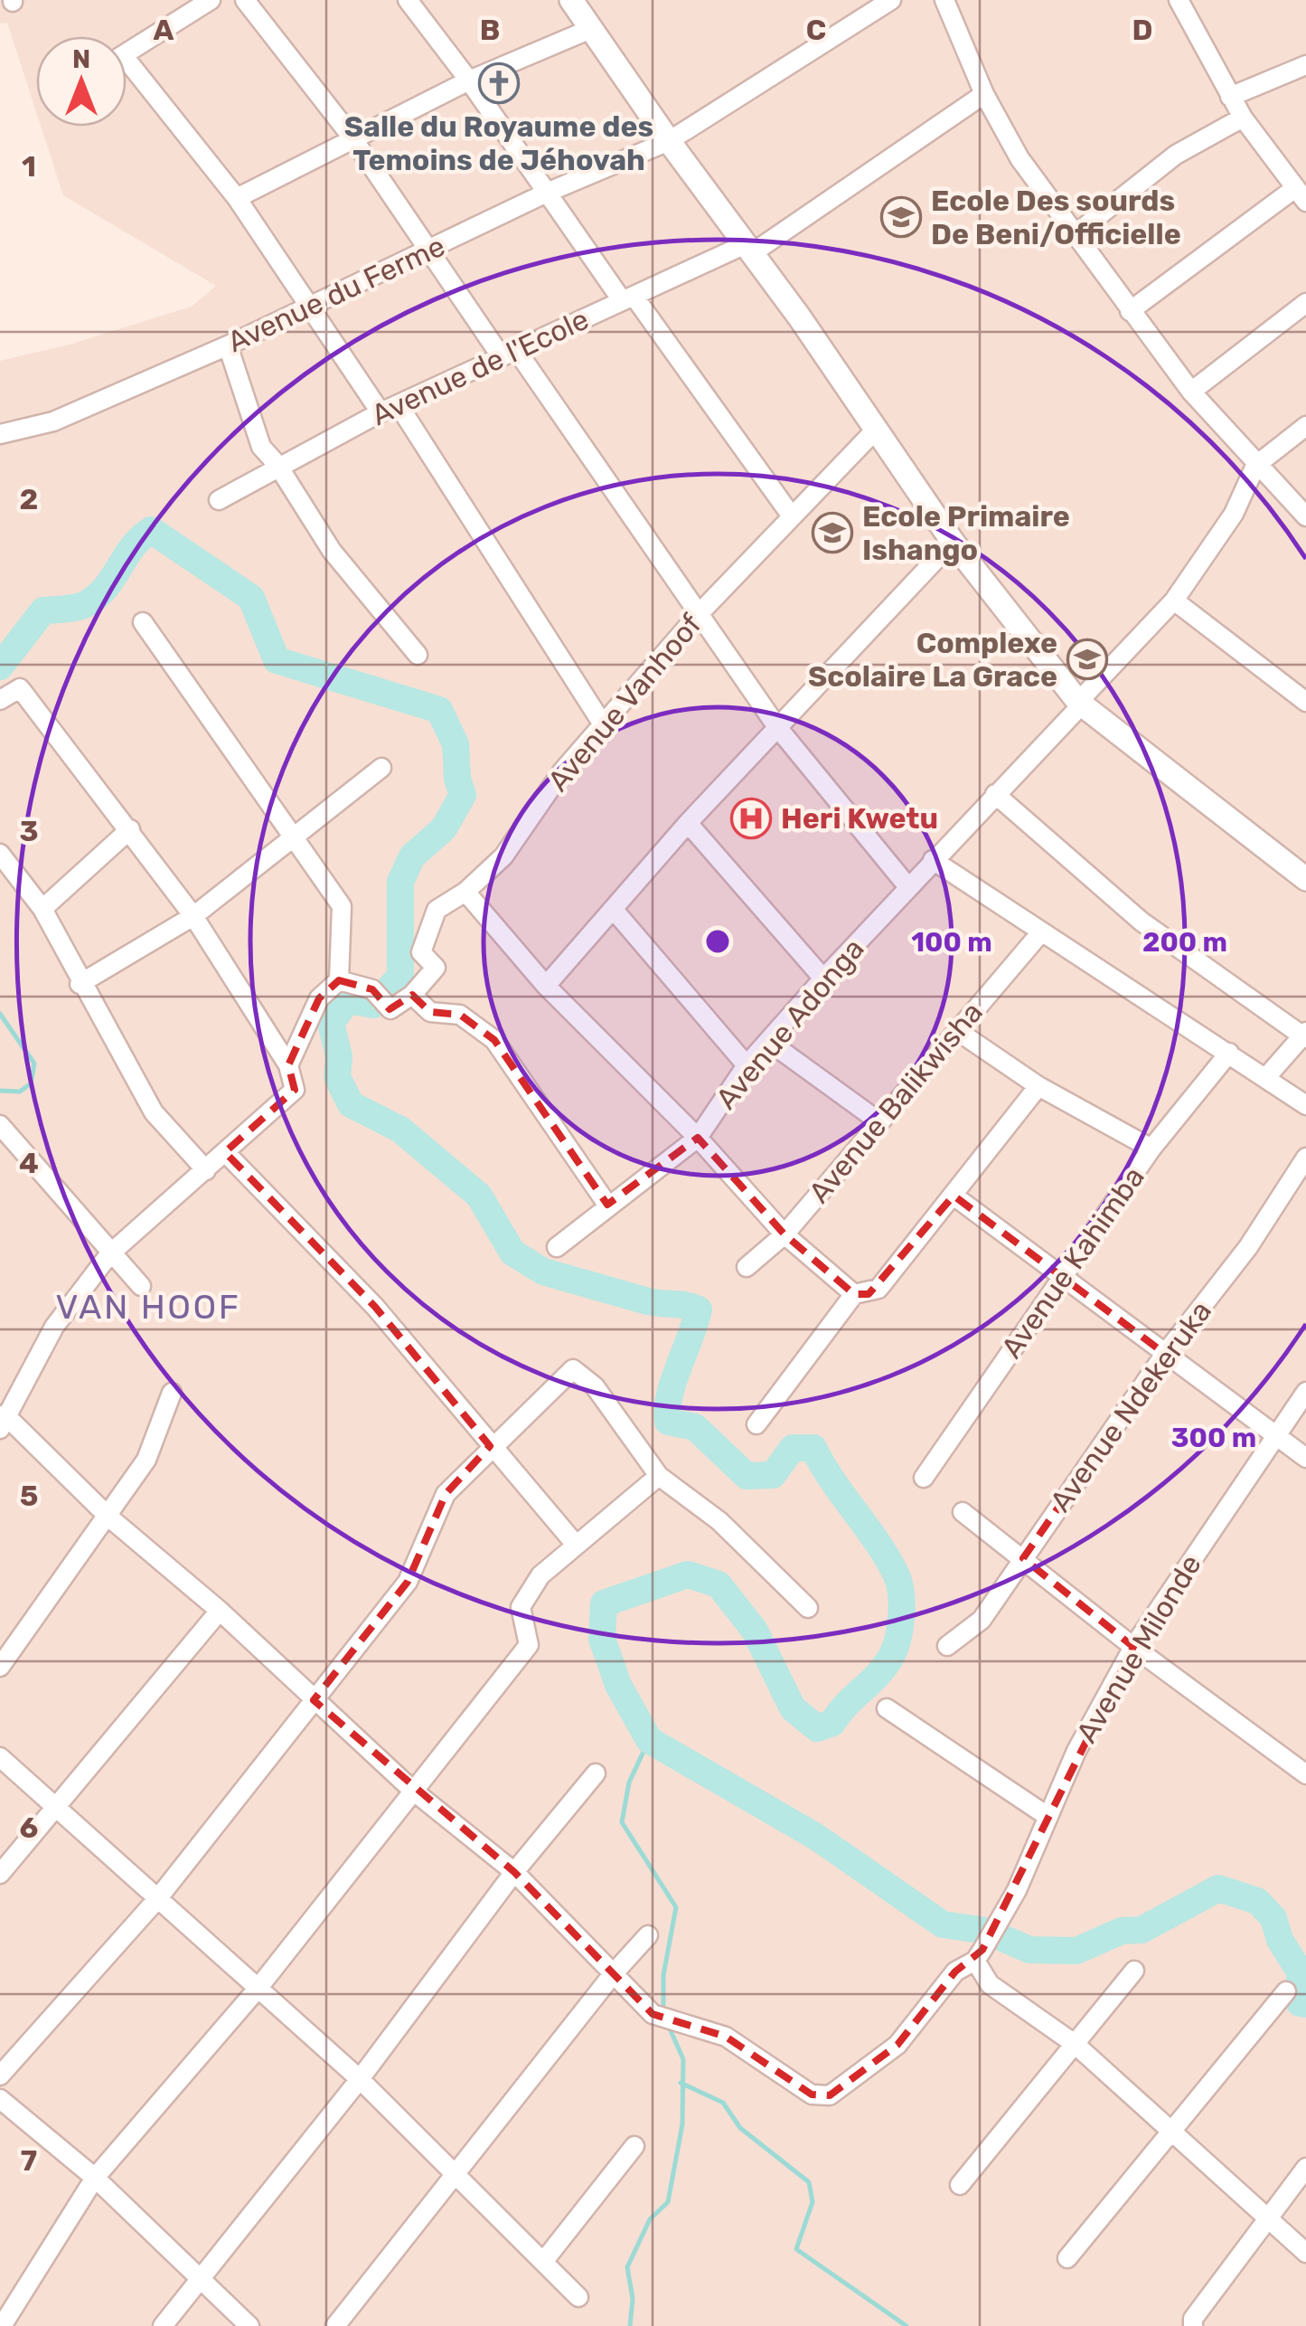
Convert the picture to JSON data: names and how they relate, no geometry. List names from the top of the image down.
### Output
{
  "streets": {
    "street": [
      "Avenue du Ferme",
      "Avenue de l'Ecole",
      "Avenue Vanhoof",
      "Avenue Adonga",
      "Avenue Balikwisha",
      "Avenue Kahimba",
      "Avenue Ndekeruka",
      "Avenue Milonde"
    ]
  },
  "districts": ["VAN HOOF"],
  "places": {
    "church": ["Salle du Royaume des Temoins de Jéhovah"],
    "school or university": ["Ecole Des sourds De Beni/Officielle", "Ecole Primaire Ishango", "Complexe Scolaire La Grace"],
    "hospital": ["Heri Kwetu"]
  },
  "north": "top",
  "grid": {
    "columns": [
      "A",
      "B",
      "C",
      "D"
    ],
    "rows": [
      "1",
      "2",
      "3",
      "4",
      "5",
      "6",
      "7"
    ]
  },
  "rings": ["100 m", "200 m", "300 m"]
}
